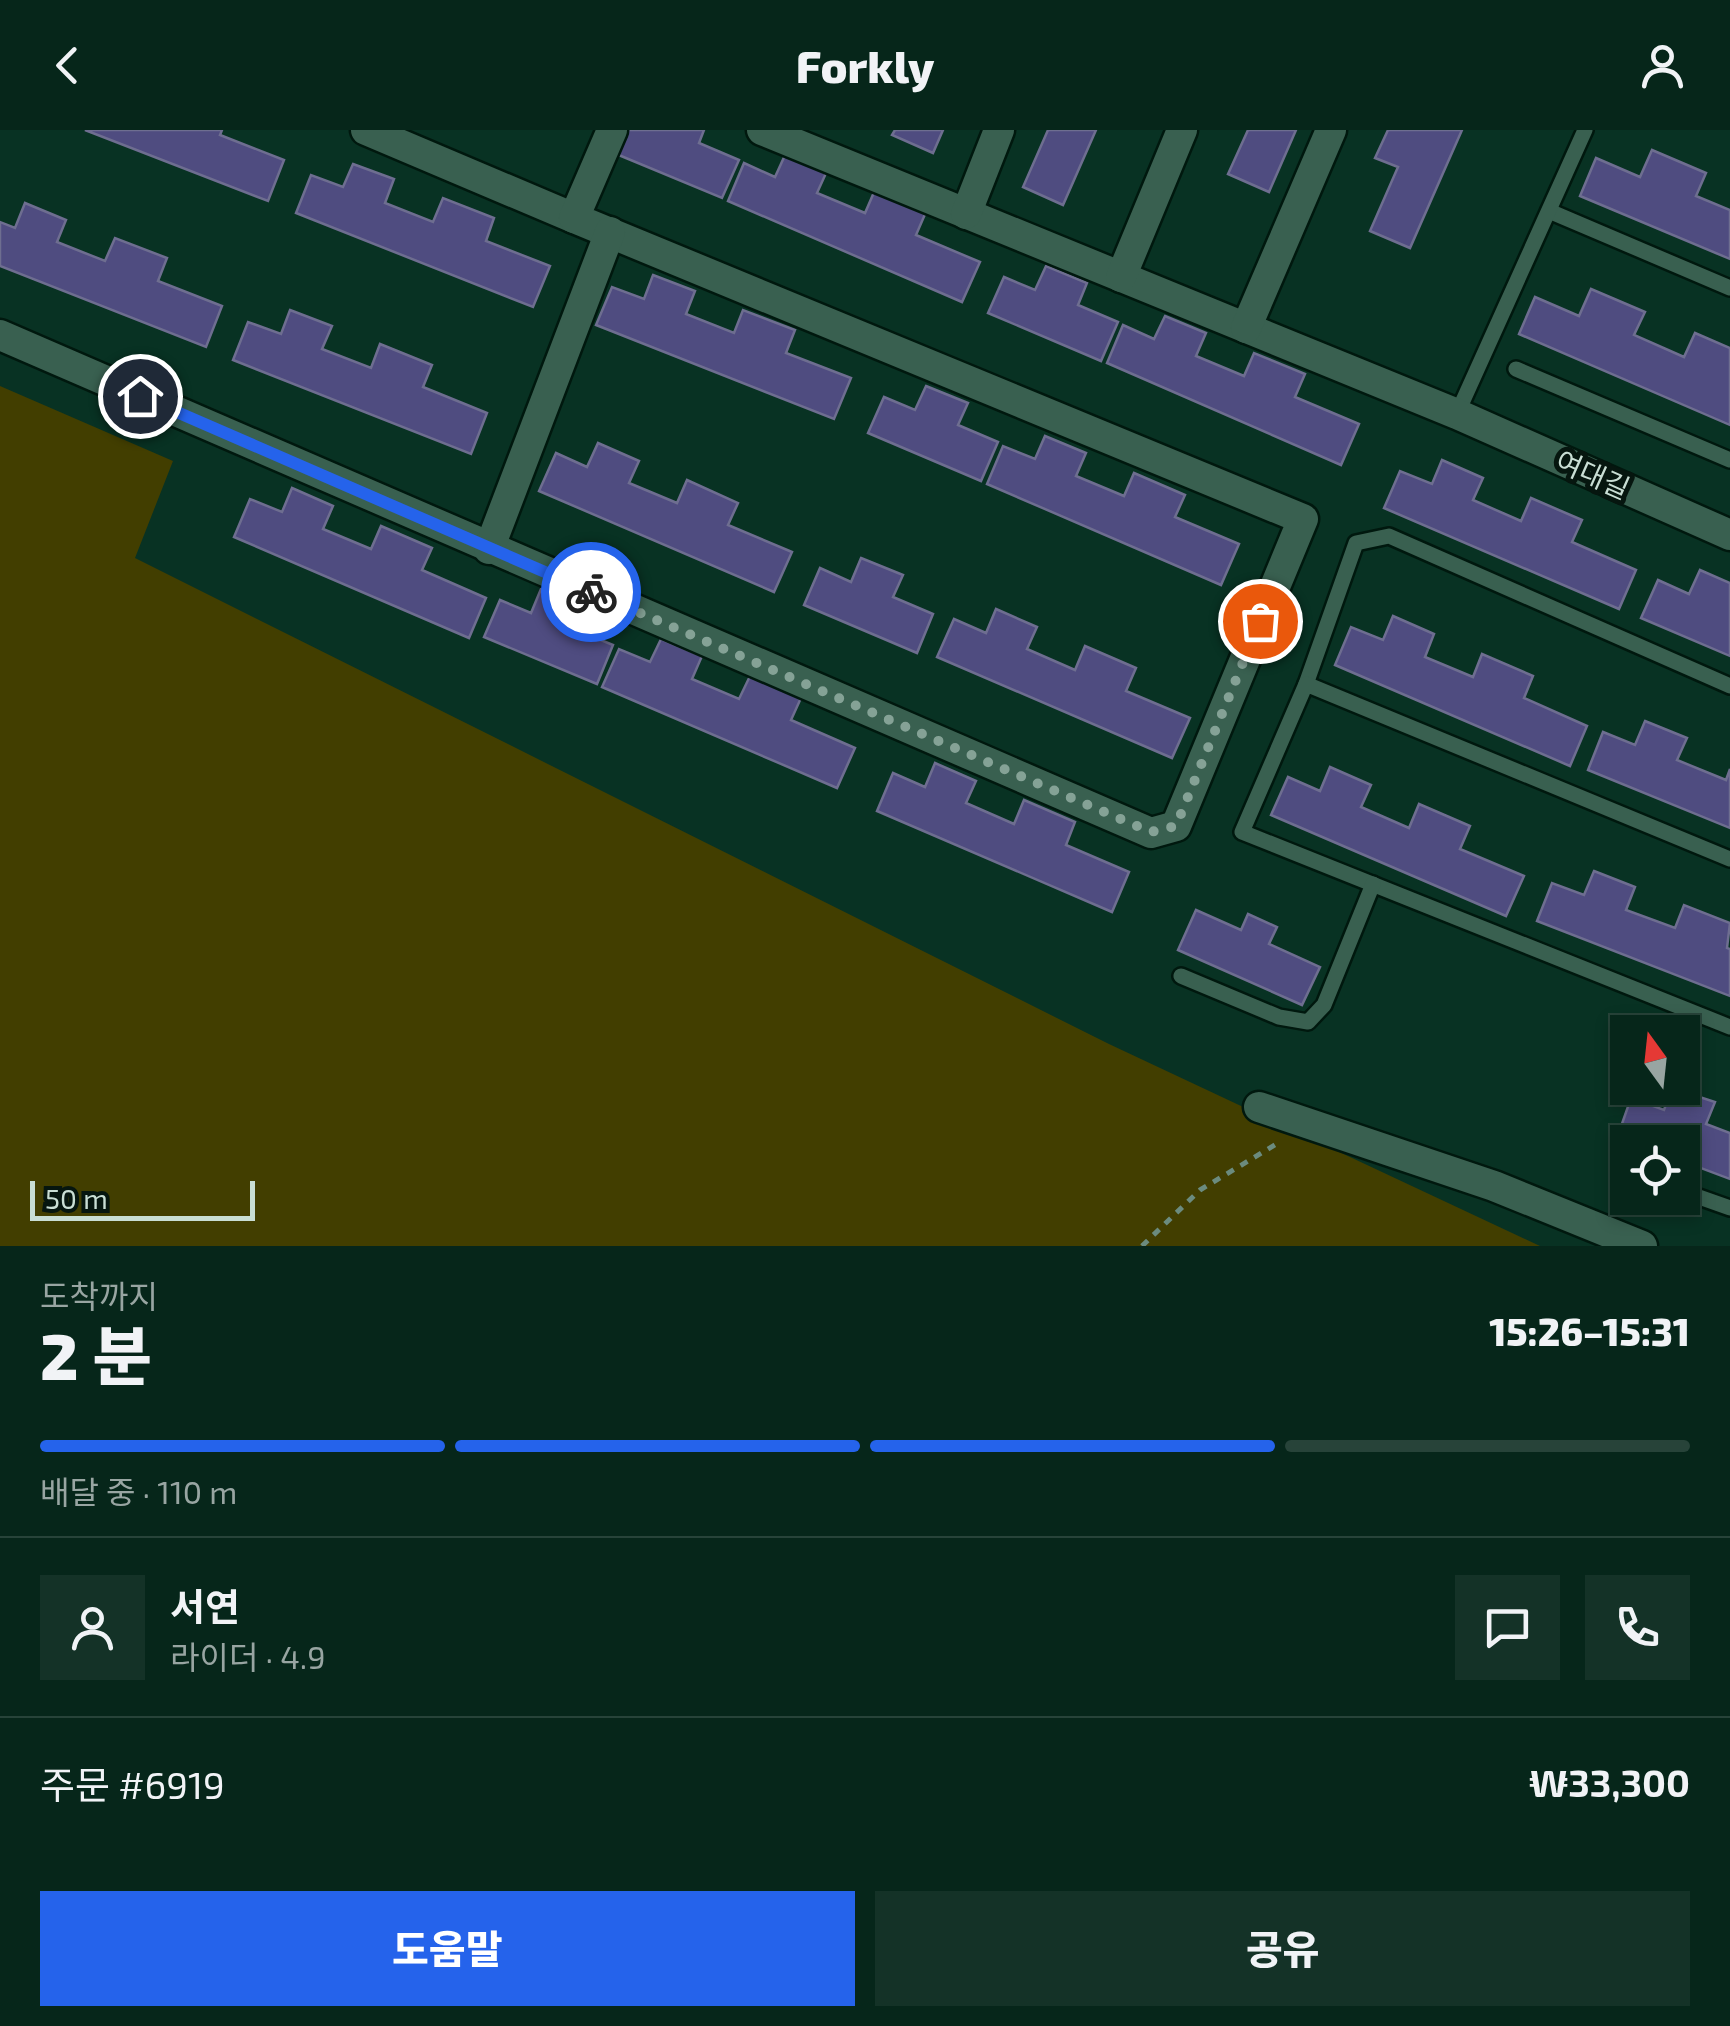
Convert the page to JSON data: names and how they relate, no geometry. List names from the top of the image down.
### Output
{
  "streets": {
    "street": ["여대길"]
  },
  "scale_bar": "50 m",
  "north": "top",
  "page": {
    "header": "Forkly",
    "scale": "50 m",
    "heading": ["2 분", "도착까지", "15:26–15:31"],
    "panel": [
      "서연",
      "라이더 · 4.9",
      "주문 #6919",
      "₩33,300"
    ],
    "bar": "배달 중 · 110 m",
    "buttons": ["도움말", "공유"]
  }
}
